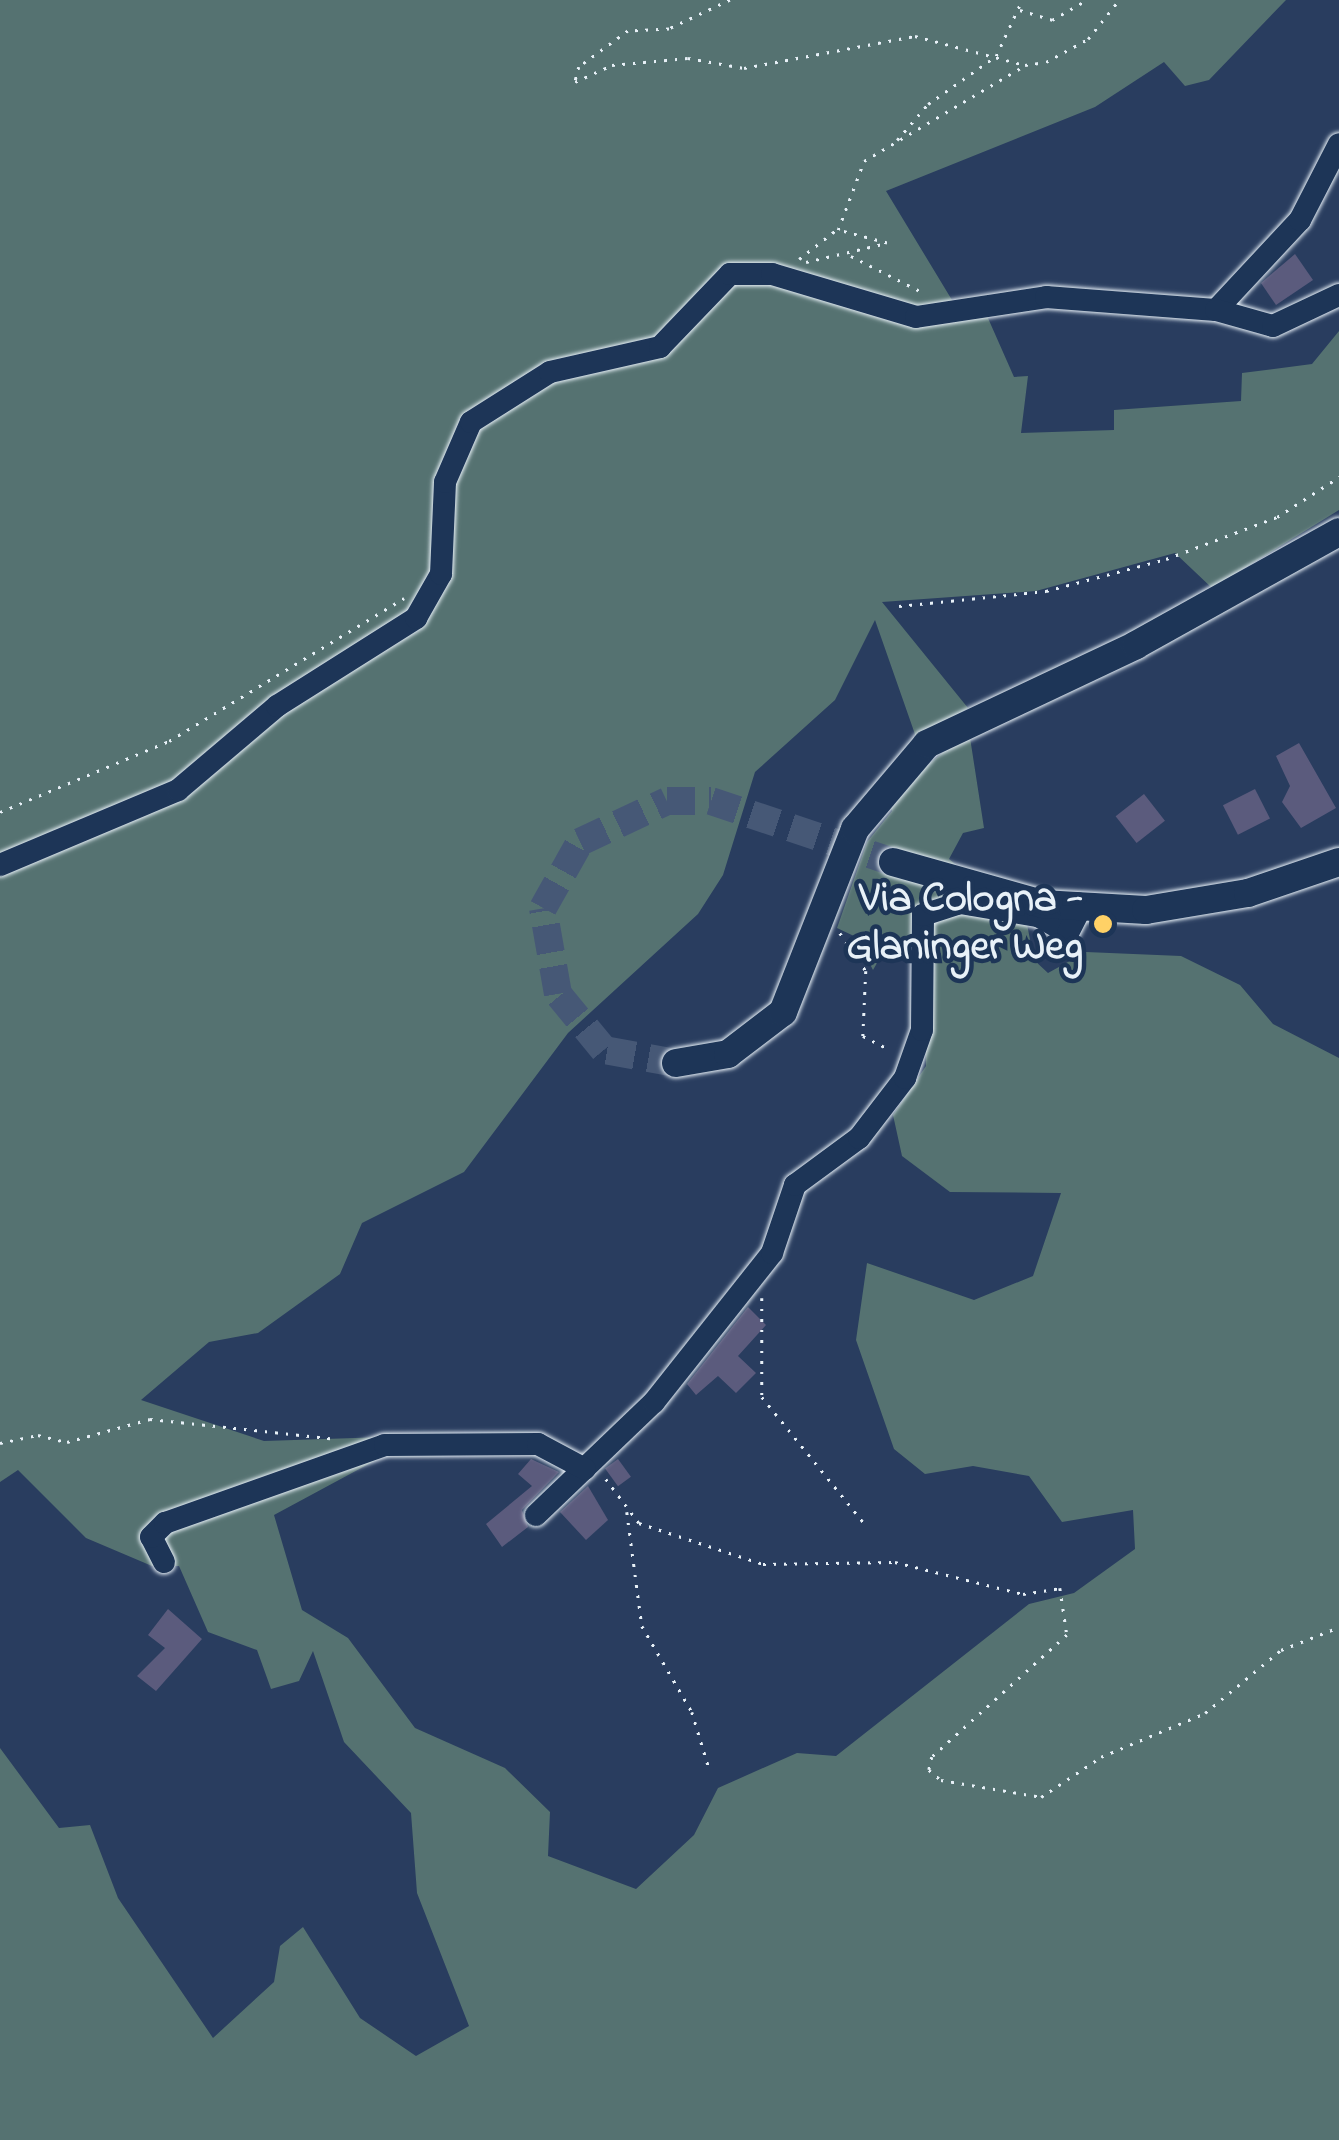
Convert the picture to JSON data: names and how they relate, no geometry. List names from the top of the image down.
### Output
{
  "places": ["Via Cologna - Glaninger Weg"]
}
